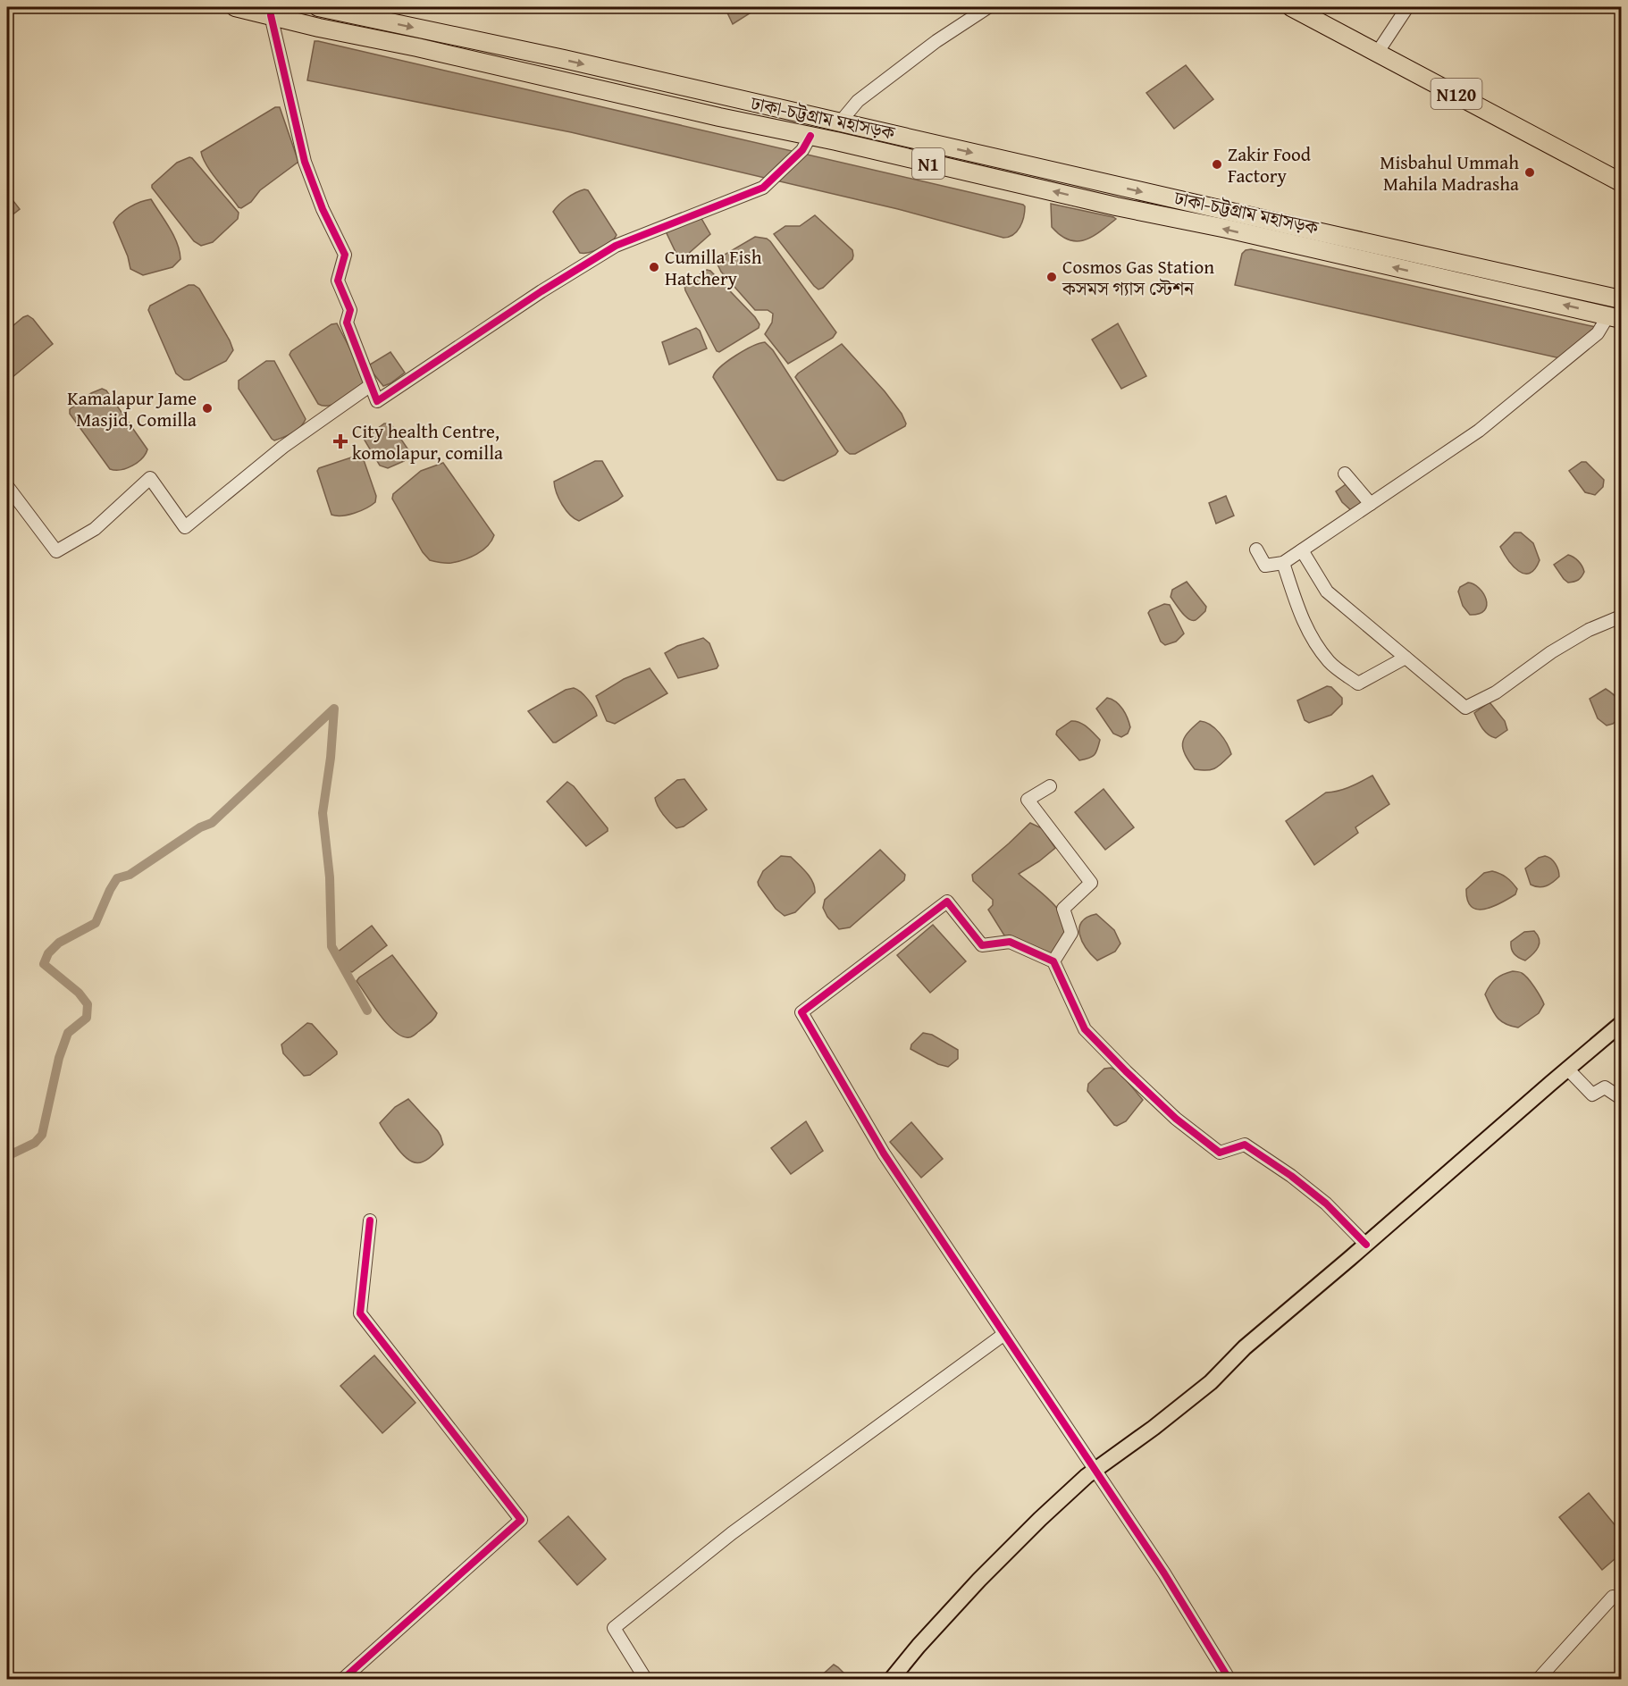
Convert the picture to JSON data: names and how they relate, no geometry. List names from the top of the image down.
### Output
{
  "streets": {
    "highway": ["N120", "ঢাকা-চট্টগ্রাম মহাসড়ক", "N1"]
  },
  "places": {
    "other": [
      "Zakir Food Factory",
      "Misbahul Ummah Mahila Madrasha",
      "Cumilla Fish Hatchery",
      "Cosmos Gas Station কসমস গ্যাস স্টেশন",
      "Kamalapur Jame Masjid, Comilla"
    ],
    "health": ["City health Centre, komolapur, comilla"]
  }
}
